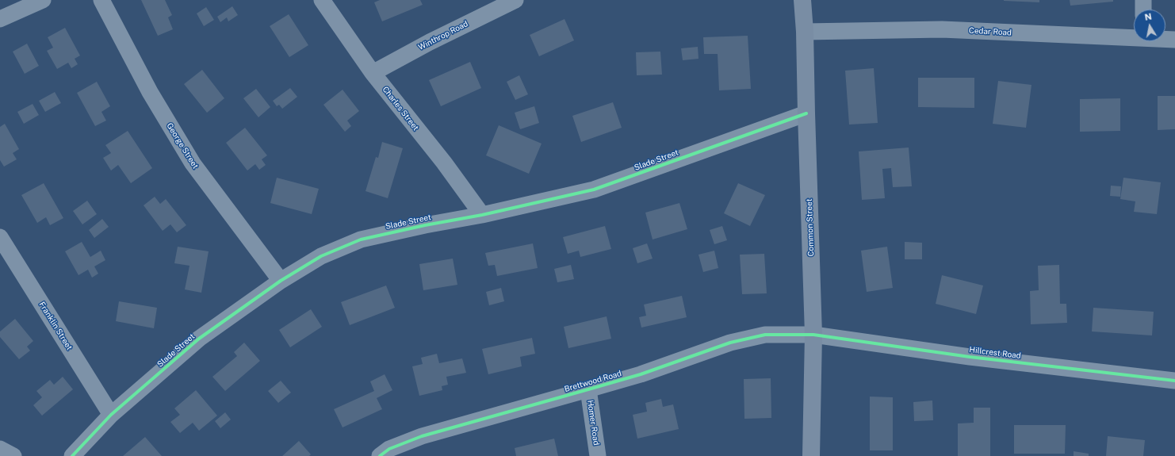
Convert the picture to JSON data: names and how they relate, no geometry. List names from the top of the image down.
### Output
{
  "streets": {
    "main road": ["Common Street"],
    "street": [
      "Cedar Road",
      "Winthrop Road",
      "Charles Street",
      "George Street",
      "Slade Street",
      "Franklin Street",
      "Hillcrest Road",
      "Brettwood Road",
      "Homer Road"
    ]
  },
  "crossings": [
    ["Cedar Road", "Common Street"],
    ["Winthrop Road", "Charles Street"],
    ["Charles Street", "Slade Street"],
    ["George Street", "Slade Street"],
    ["Slade Street", "Common Street"],
    ["Slade Street", "Franklin Street"],
    ["Common Street", "Hillcrest Road"],
    ["Common Street", "Brettwood Road"],
    ["Hillcrest Road", "Brettwood Road"],
    ["Brettwood Road", "Homer Road"]
  ],
  "north": "top"
}
